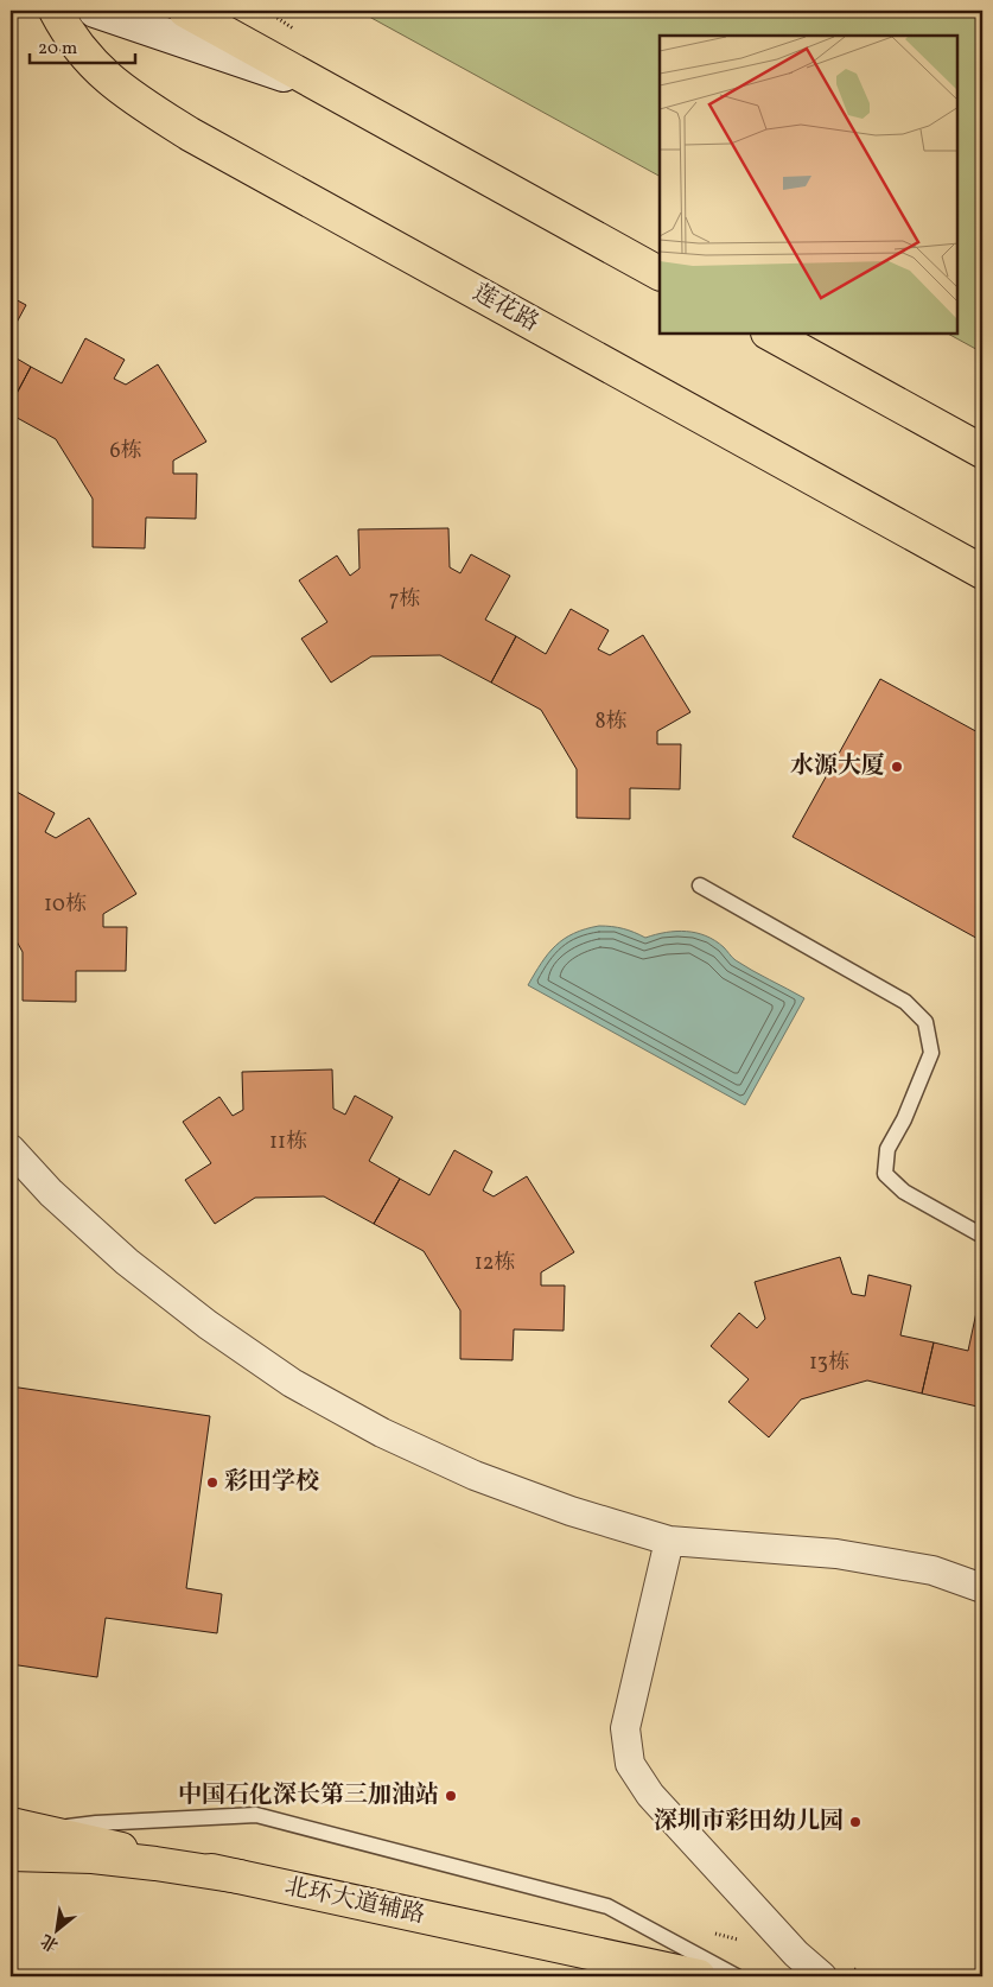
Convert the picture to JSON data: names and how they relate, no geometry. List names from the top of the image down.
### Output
{
  "streets": {
    "main road": ["莲花路", "北环大道辅路"]
  },
  "places": [
    "水源大厦",
    "彩田学校",
    "中国石化深长第三加油站",
    "深圳市彩田幼儿园"
  ],
  "house_numbers": [
    "6栋",
    "7栋",
    "8栋",
    "10栋",
    "11栋",
    "12栋",
    "13栋"
  ],
  "scale_bar": "20 m",
  "north": "bottom left"
}
